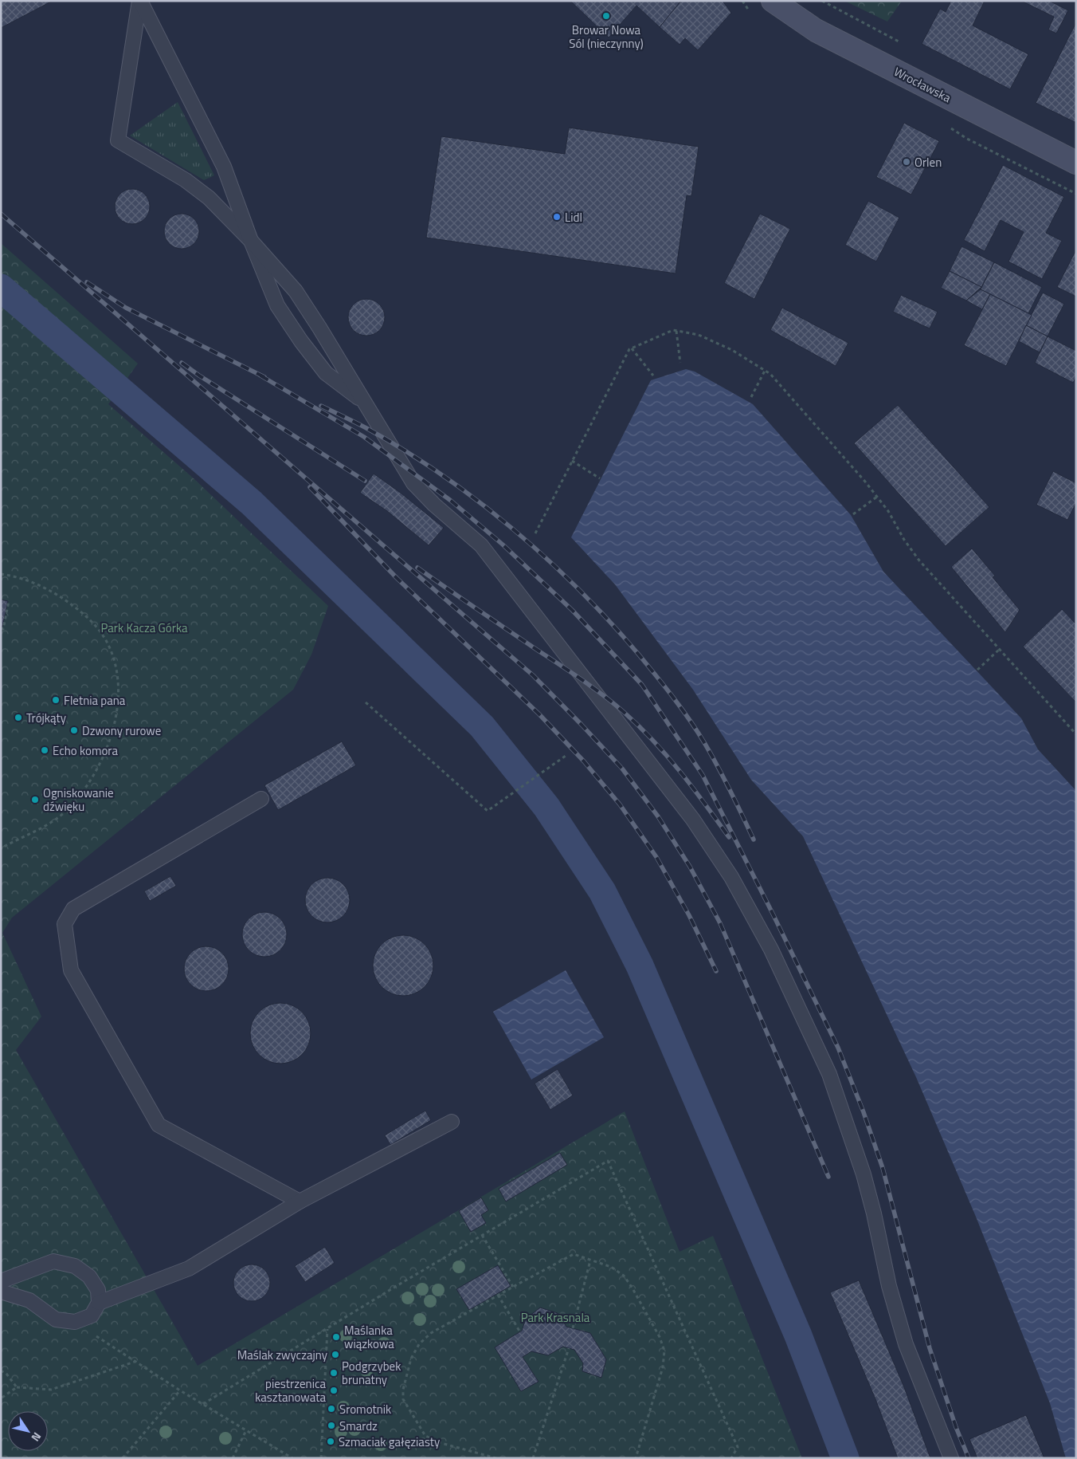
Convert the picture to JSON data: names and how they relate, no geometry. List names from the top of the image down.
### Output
{
  "streets": {
    "street": ["Wrocławska"]
  },
  "parks": ["Park Kacza Górka", "Park Krasnala"],
  "places": [
    "Browar Nowa Sól (nieczynny)",
    "Orlen",
    "Lidl",
    "Fletnia pana",
    "Trójkąty",
    "Dzwony rurowe",
    "Echo komora",
    "Ogniskowanie dźwięku",
    "Maślanka wiązkowa",
    "Maślak zwyczajny",
    "Podgrzybek brunatny",
    "piestrzenica kasztanowata",
    "Sromotnik",
    "Smardz",
    "Szmaciak gałęziasty"
  ],
  "north": "bottom right"
}
